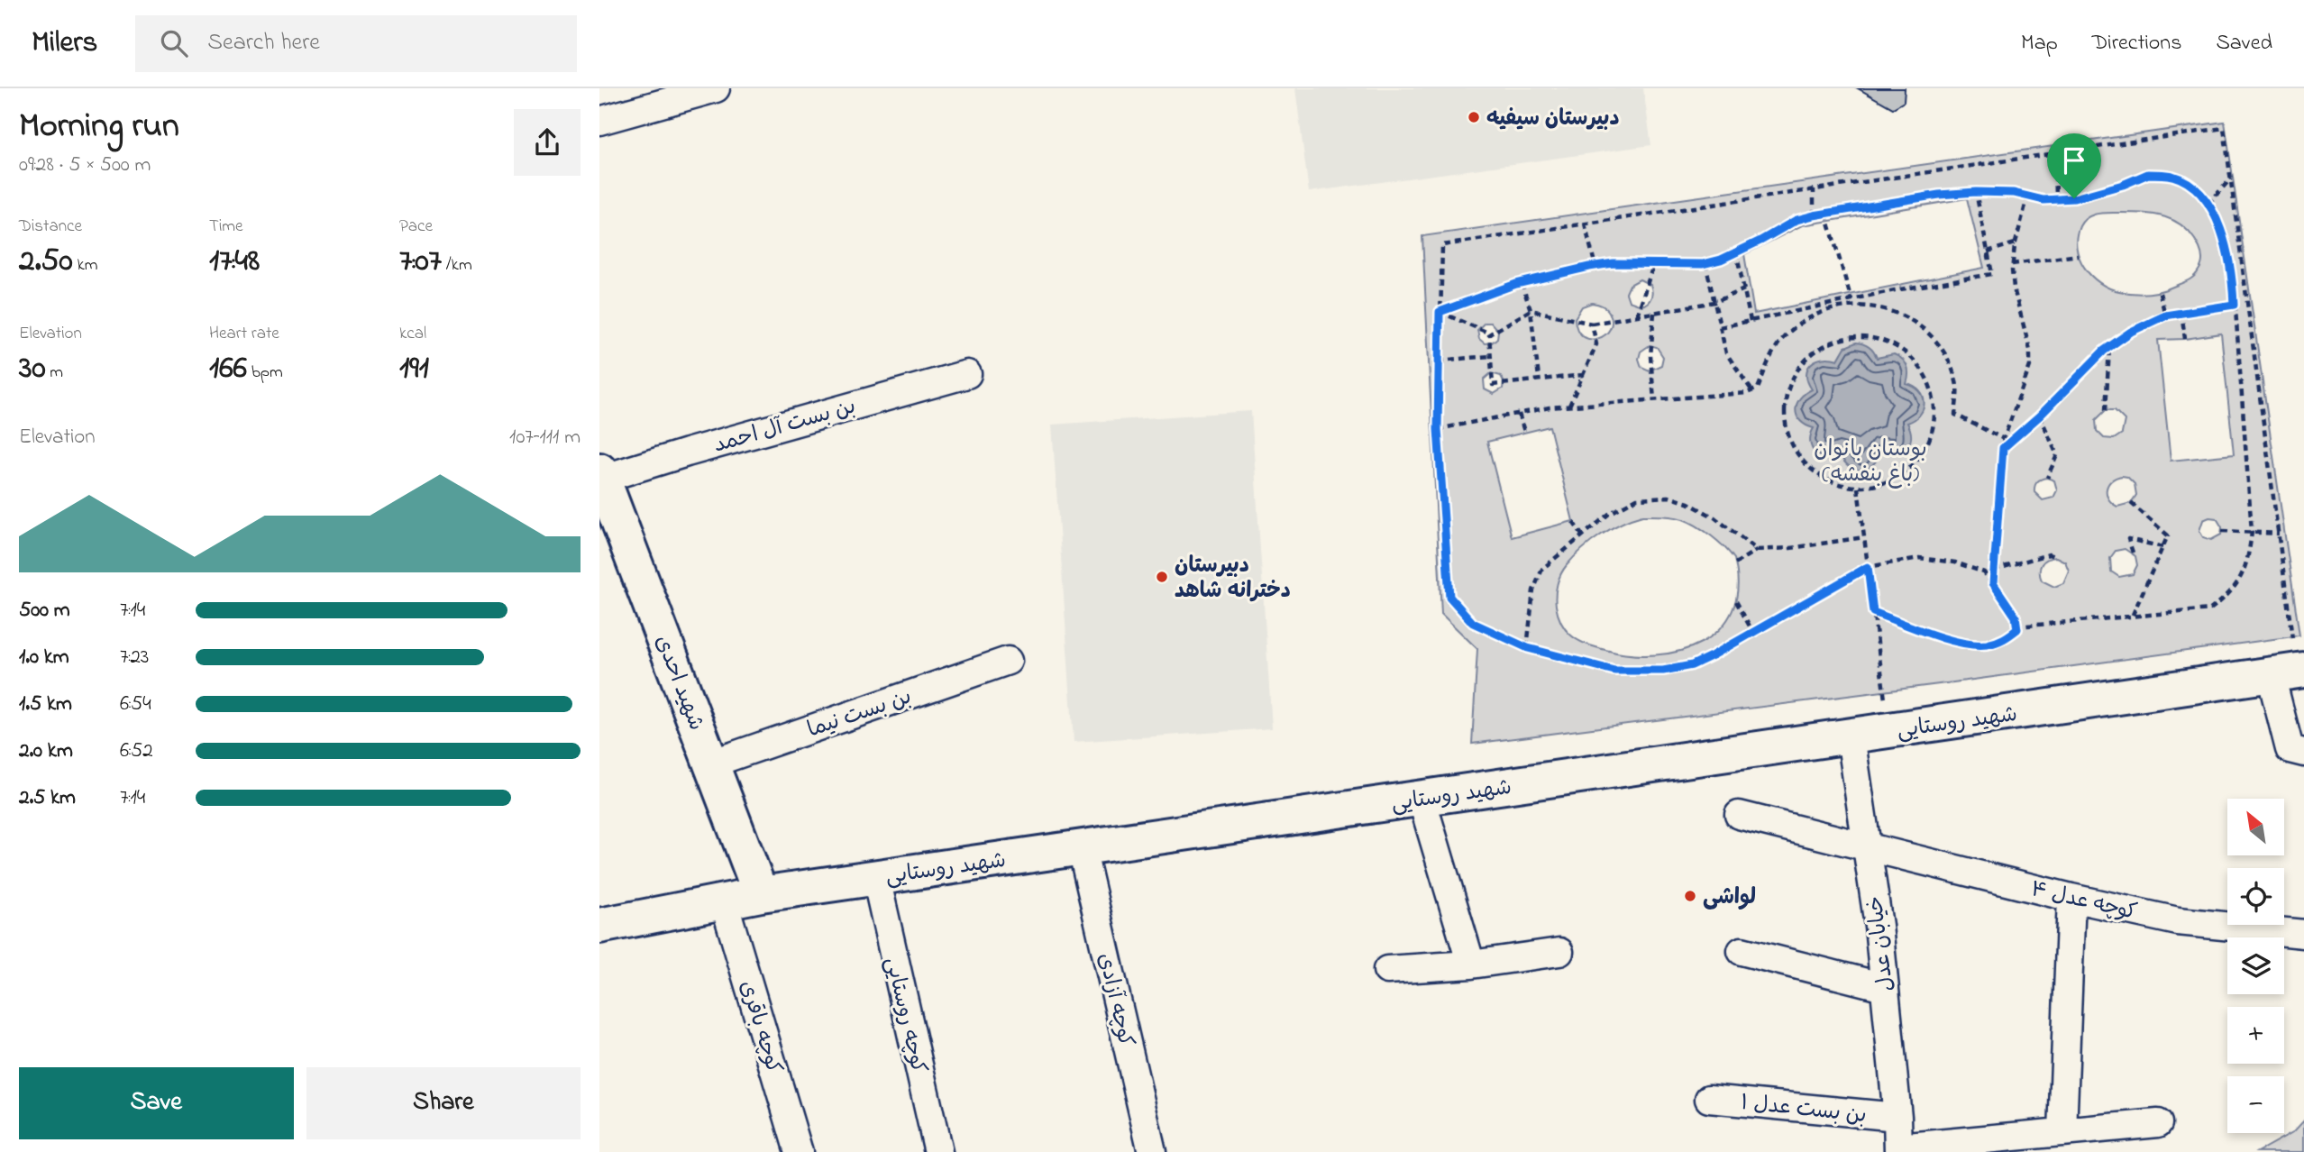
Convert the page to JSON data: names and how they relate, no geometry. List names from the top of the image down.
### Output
{
  "streets": {
    "street": [
      "بن بست آل احمد",
      "شهید احدی",
      "بن بست نیما",
      "شهید روستایی",
      "کوچه عدل ۴",
      "خیابان عدل",
      "کوچه آزادی",
      "کوچه روستایی",
      "کوچه باقری",
      "بن بست عدل ۱"
    ]
  },
  "crossings": [
    ["بن بست آل احمد", "شهید احدی"],
    ["شهید احدی", "بن بست نیما"],
    ["شهید احدی", "شهید روستایی"],
    ["شهید روستایی", "خیابان عدل"],
    ["شهید روستایی", "کوچه آزادی"],
    ["شهید روستایی", "کوچه روستایی"],
    ["شهید روستایی", "کوچه باقری"],
    ["کوچه عدل ۴", "خیابان عدل"],
    ["خیابان عدل", "بن بست عدل ۱"]
  ],
  "parks": ["بوستان بانوان (باغ بنفشه)"],
  "places": ["دبیرستان سیفیه", "دبیرستان دخترانه شاهد", "لواشی"],
  "north": "top left",
  "page": {
    "header": "Milers",
    "search": "Search here",
    "nav": ["Map", "Directions", "Saved"],
    "heading": ["Morning run", "09:28 · 5 × 500 m"],
    "stats": [
      ["Distance", "2.50 km"],
      ["Time", "17:48"],
      ["Pace", "7:07 /km"],
      ["Elevation", "30 m"],
      ["Heart rate", "166 bpm"],
      ["kcal", "191"]
    ],
    "chart": ["Elevation", "107–111 m"],
    "list": [
      {
        "name": "500 m",
        "note": "7:14"
      },
      {
        "name": "1.0 km",
        "note": "7:23"
      },
      {
        "name": "1.5 km",
        "note": "6:54"
      },
      {
        "name": "2.0 km",
        "note": "6:52"
      },
      {
        "name": "2.5 km",
        "note": "7:14"
      }
    ],
    "map_buttons": ["+", "−"],
    "buttons": ["Save", "Share"]
  }
}
